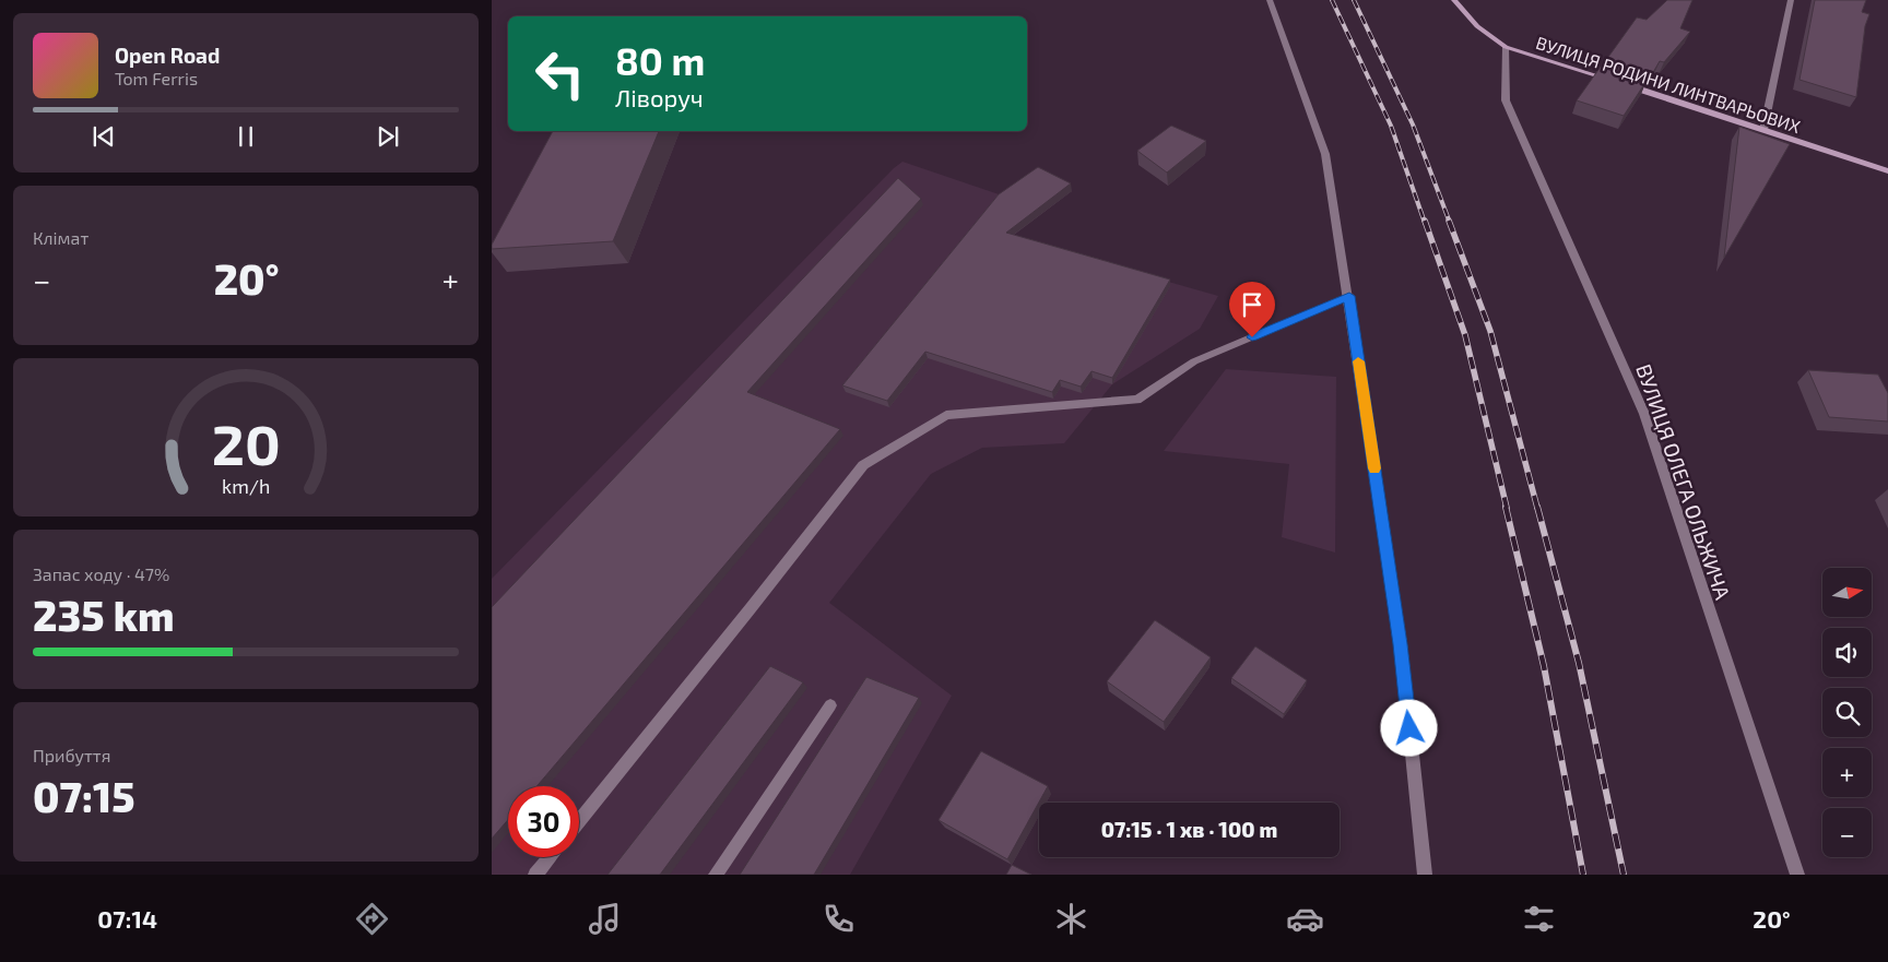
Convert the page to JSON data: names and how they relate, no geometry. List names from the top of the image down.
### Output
{
  "streets": {
    "main road": ["ВУЛИЦЯ РОДИНИ ЛИНТВАРЬОВИХ"],
    "street": ["ВУЛИЦЯ ОЛЕГА ОЛЬЖИЧА"]
  },
  "crossings": [
    ["ВУЛИЦЯ РОДИНИ ЛИНТВАРЬОВИХ", "ВУЛИЦЯ ОЛЕГА ОЛЬЖИЧА"]
  ],
  "north": "right",
  "page": {
    "turn": ["80 m", "Ліворуч"],
    "song": ["Open Road", "Tom Ferris"],
    "tile": [
      "Клімат",
      ["Запас ходу · 47%", "235 km"],
      ["Прибуття", "07:15"]
    ],
    "heat": ["−", "20°", "+"],
    "map_buttons": ["+", "−"],
    "limit": "30",
    "trip": "07:15 · 1 хв · 100 m",
    "tabs": ["07:14", "20°"],
    "gauge": ["20", "km/h"]
  }
}
